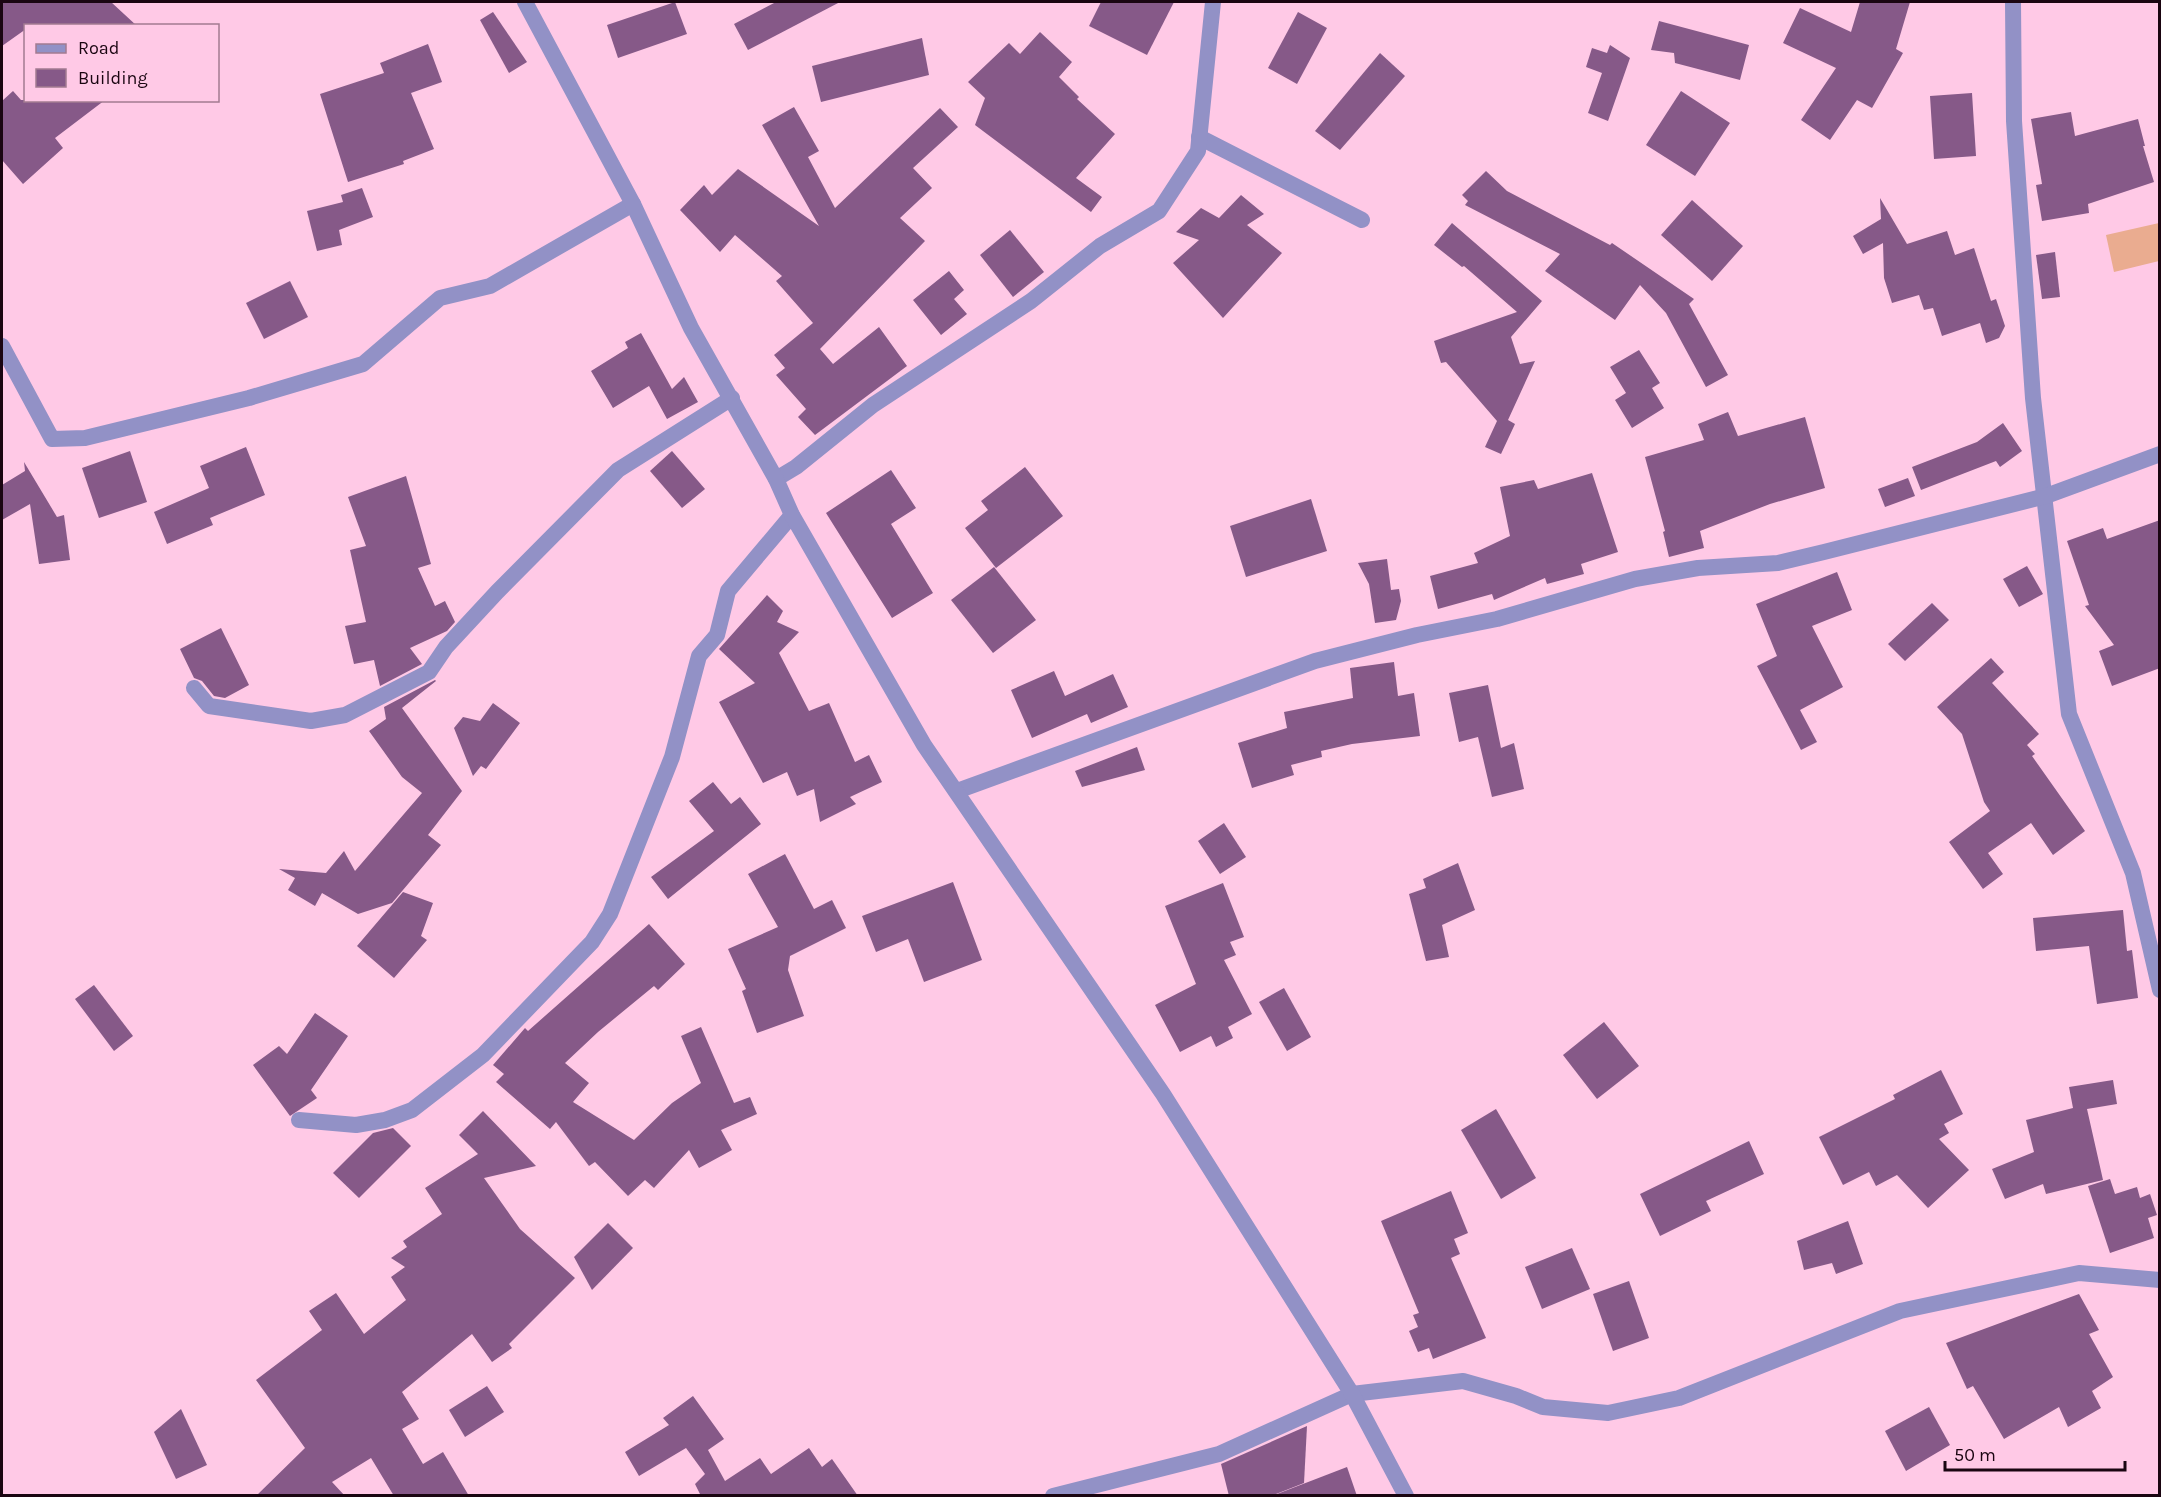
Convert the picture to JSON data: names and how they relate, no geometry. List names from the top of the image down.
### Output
{
  "legend": ["Road", "Building"],
  "scale_bar": "50 m"
}
